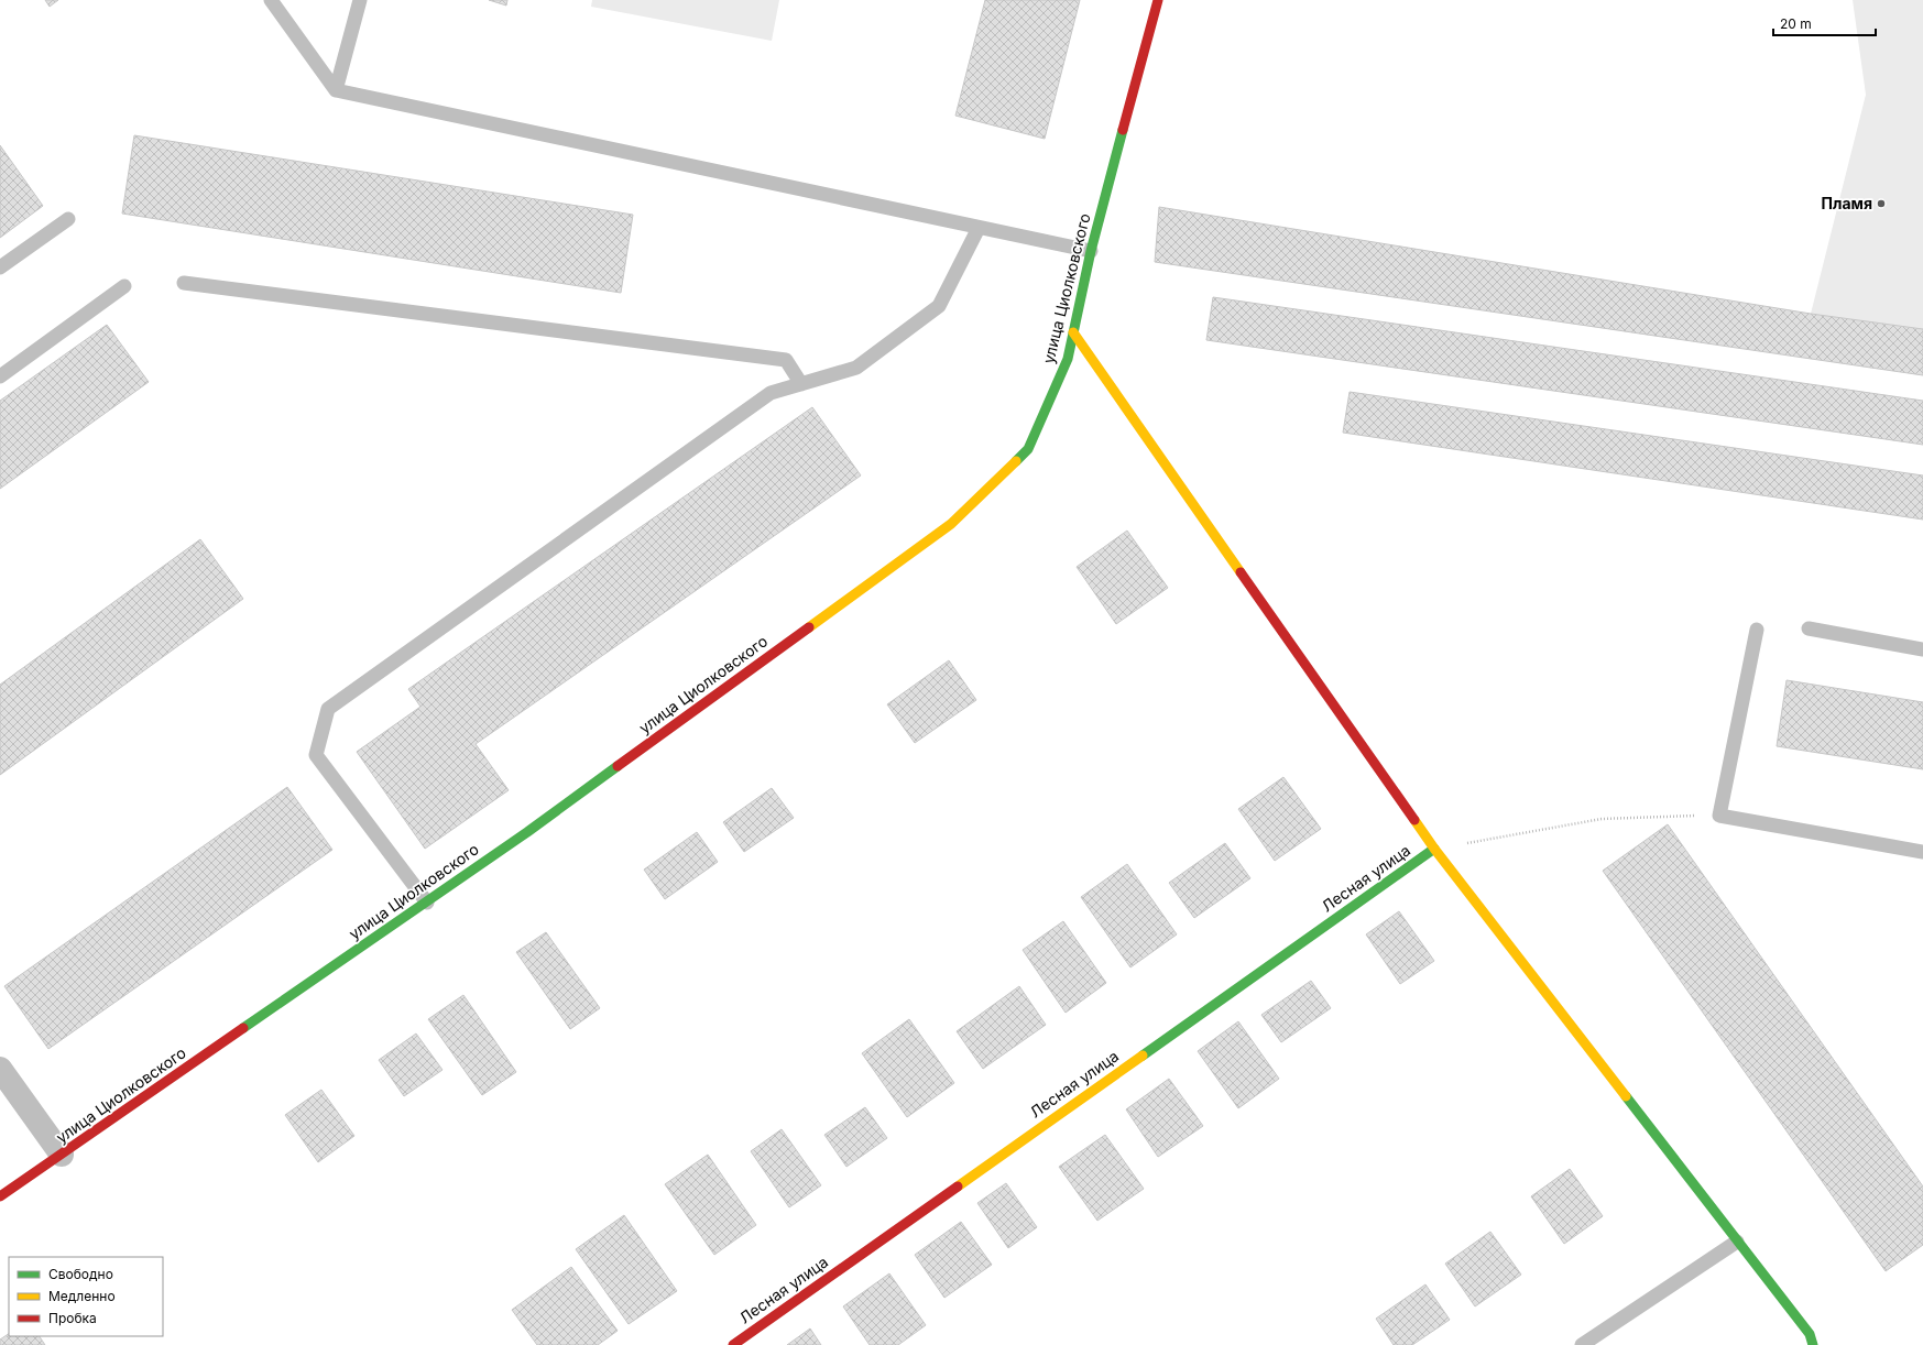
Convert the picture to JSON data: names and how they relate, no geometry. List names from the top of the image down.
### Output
{
  "streets": {
    "street": ["улица Циолковского", "Лесная улица"]
  },
  "places": ["Пламя"],
  "legend": ["Свободно", "Медленно", "Пробка"],
  "scale_bar": "20 m"
}
